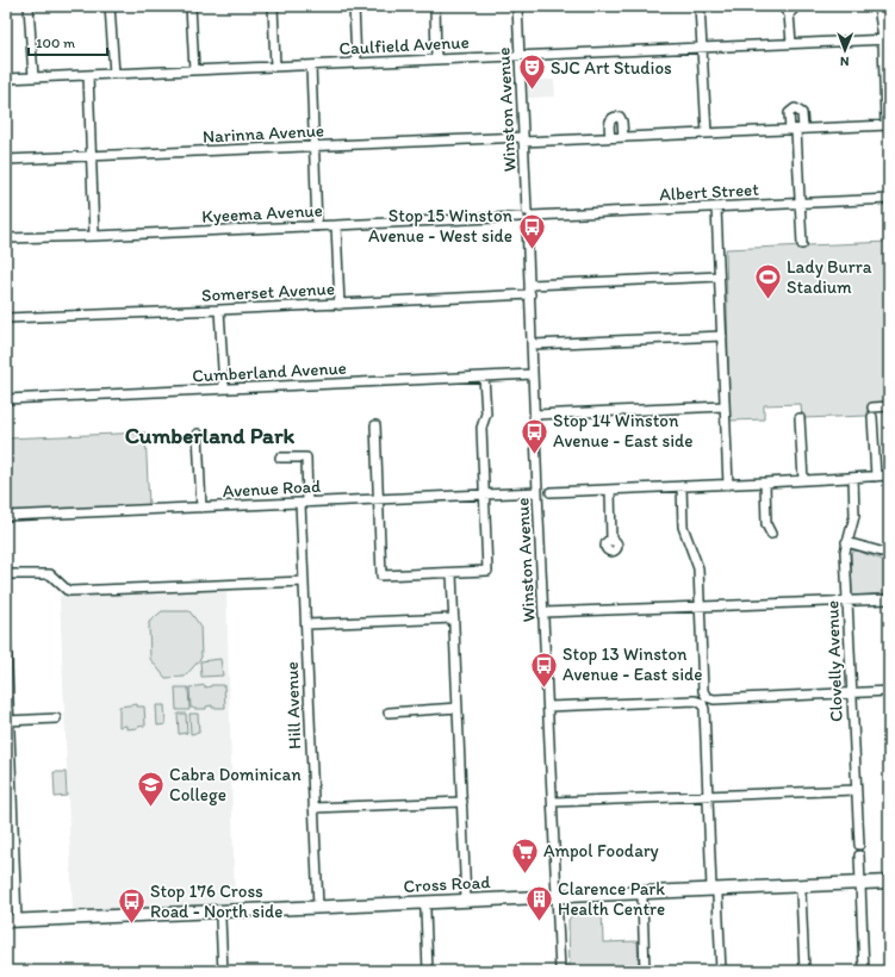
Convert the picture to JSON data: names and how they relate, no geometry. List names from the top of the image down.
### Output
{
  "streets": {
    "highway": ["Cross Road"],
    "street": [
      "Caulfield Avenue",
      "Winston Avenue",
      "Narinna Avenue",
      "Albert Street",
      "Kyeema Avenue",
      "Somerset Avenue",
      "Cumberland Avenue",
      "Avenue Road",
      "Clovelly Avenue",
      "Hill Avenue"
    ]
  },
  "crossings": [
    ["Caulfield Avenue", "Winston Avenue"],
    ["Winston Avenue", "Narinna Avenue"],
    ["Winston Avenue", "Albert Street"],
    ["Winston Avenue", "Kyeema Avenue"],
    ["Winston Avenue", "Somerset Avenue"],
    ["Winston Avenue", "Cumberland Avenue"],
    ["Winston Avenue", "Avenue Road"],
    ["Winston Avenue", "Cross Road"],
    ["Albert Street", "Kyeema Avenue"],
    ["Avenue Road", "Hill Avenue"],
    ["Hill Avenue", "Cross Road"]
  ],
  "districts": ["Cumberland Park"],
  "places": {
    "theatre": ["SJC Art Studios"],
    "bus stop": [
      "Stop 15 Winston Avenue - West side",
      "Stop 14 Winston Avenue - East side",
      "Stop 13 Winston Avenue - East side",
      "Stop 176 Cross Road - North side"
    ],
    "sports": ["Lady Burra Stadium"],
    "school or university": ["Cabra Dominican College"],
    "supermarket": ["Ampol Foodary"],
    "building": ["Clarence Park Health Centre"]
  },
  "scale_bar": "100 m",
  "north": "bottom"
}
